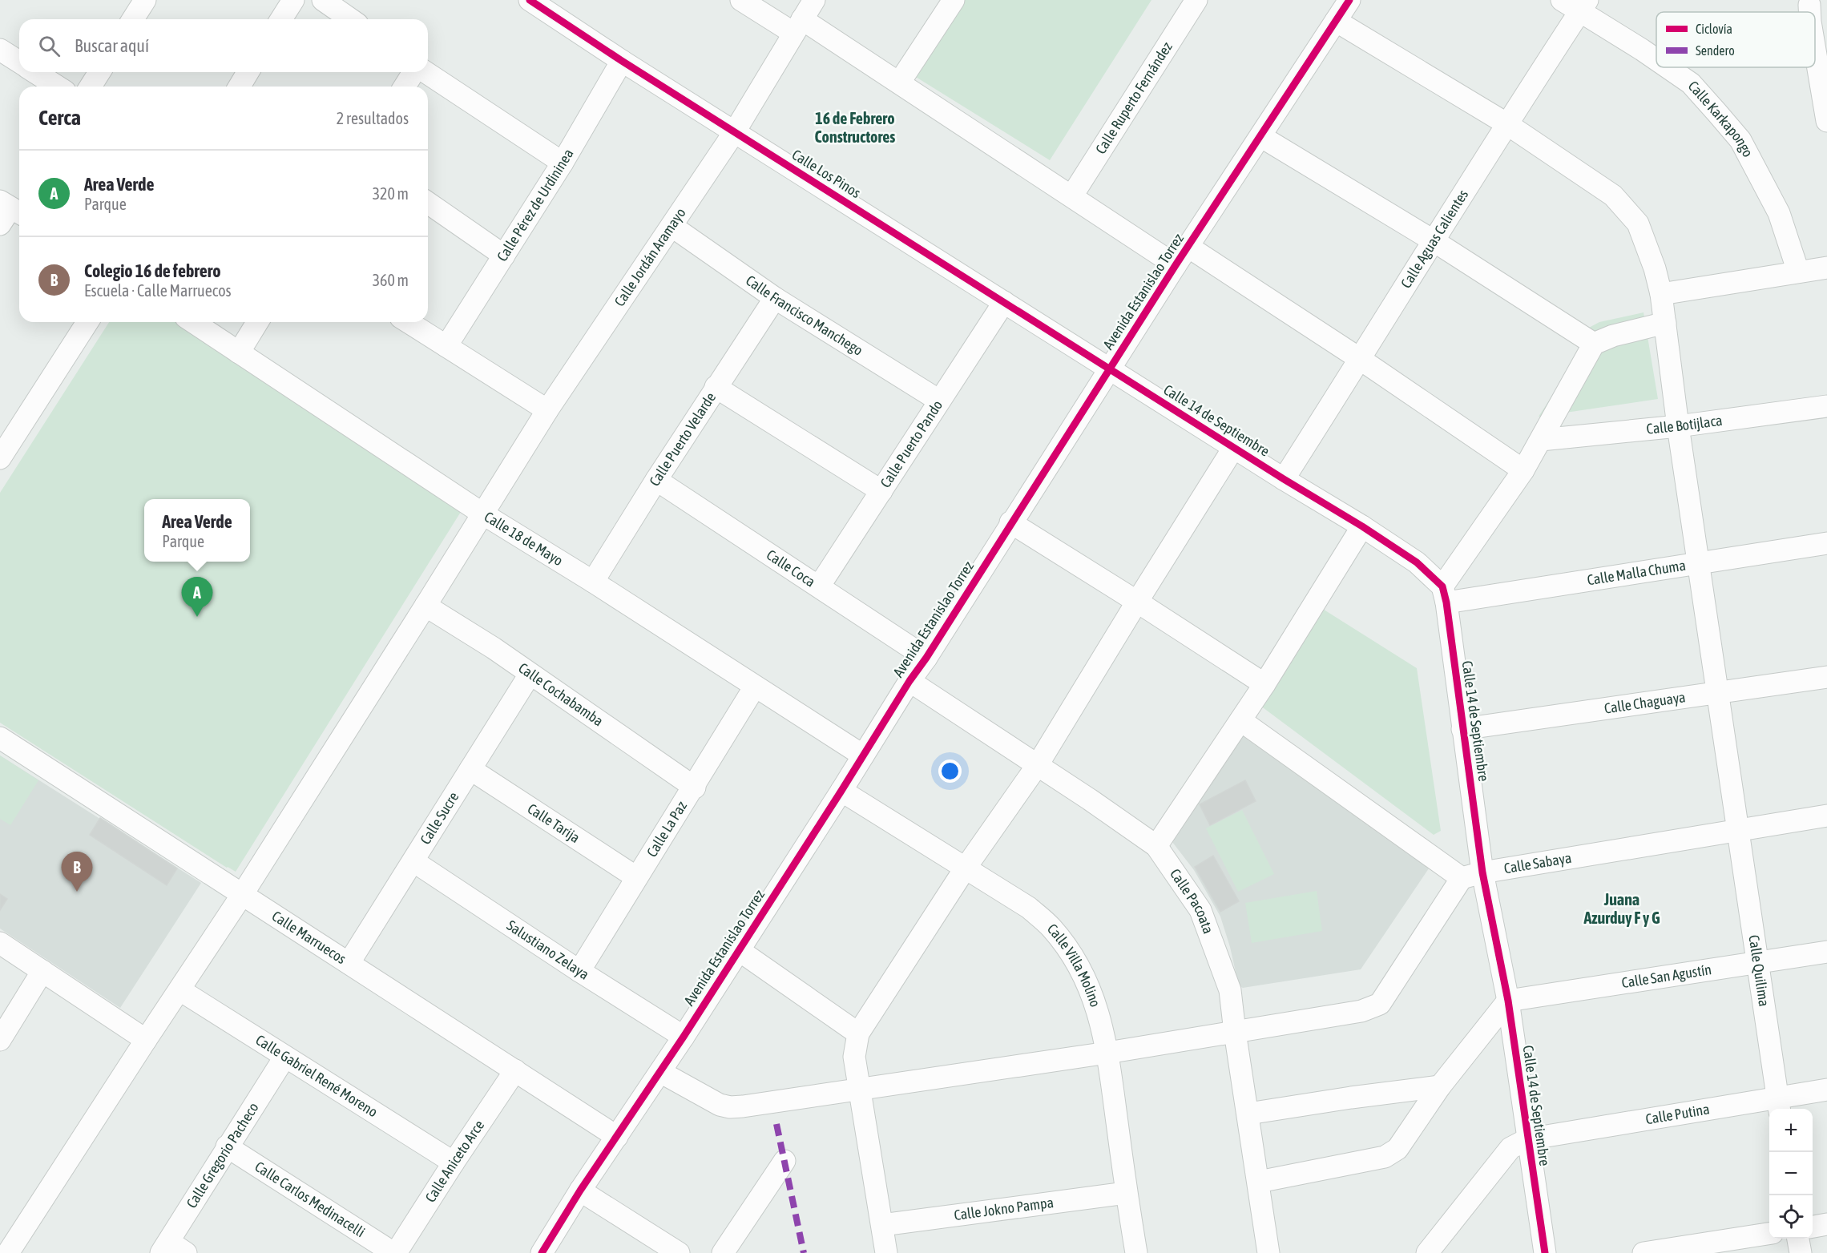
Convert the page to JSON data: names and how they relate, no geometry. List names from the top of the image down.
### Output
{
  "streets": {
    "street": [
      "Calle Ruperto Fernández",
      "Calle Karkapongo",
      "Calle Los Pinos",
      "Calle Pérez de Urdininea",
      "Calle Aguas Calientes",
      "Calle Jordán Aramayo",
      "Avenida Estanislao Torrez",
      "Calle Francisco Manchego",
      "Calle 14 de Septiembre",
      "Calle Botijlaca",
      "Calle Puerto Velarde",
      "Calle Puerto Pando",
      "Calle 18 de Mayo",
      "Calle Coca",
      "Calle Malla Chuma",
      "Calle Cochabamba",
      "Calle Chaguaya",
      "Calle Sucre",
      "Calle Tarija",
      "Calle La Paz",
      "Calle Sabaya",
      "Calle Pacoata",
      "Calle Marruecos",
      "Salustiano Zelaya",
      "Calle Villa Molino",
      "Calle Quilima",
      "Calle San Agustín",
      "Calle Gabriel René Moreno",
      "Calle Putina",
      "Calle Gregorio Pacheco",
      "Calle Aniceto Arce",
      "Calle Carlos Medinacelli",
      "Calle Jokno Pampa"
    ]
  },
  "crossings": [
    ["Calle Karkapongo", "Calle Aguas Calientes"],
    ["Calle Los Pinos", "Calle Pérez de Urdininea"],
    ["Calle Los Pinos", "Calle Jordán Aramayo"],
    ["Calle Los Pinos", "Avenida Estanislao Torrez"],
    ["Calle Los Pinos", "Calle 14 de Septiembre"],
    ["Calle Los Pinos", "Calle Puerto Pando"],
    ["Calle Aguas Calientes", "Calle 14 de Septiembre"],
    ["Calle Aguas Calientes", "Calle Quilima"],
    ["Calle Jordán Aramayo", "Calle Francisco Manchego"],
    ["Calle Jordán Aramayo", "Calle 18 de Mayo"],
    ["Calle Jordán Aramayo", "Calle Cochabamba"],
    ["Calle Jordán Aramayo", "Calle Marruecos"],
    ["Calle Jordán Aramayo", "Calle Gabriel René Moreno"],
    ["Avenida Estanislao Torrez", "Calle 14 de Septiembre"],
    ["Avenida Estanislao Torrez", "Calle 18 de Mayo"],
    ["Avenida Estanislao Torrez", "Calle Coca"],
    ["Avenida Estanislao Torrez", "Calle Pacoata"],
    ["Avenida Estanislao Torrez", "Calle Marruecos"],
    ["Avenida Estanislao Torrez", "Salustiano Zelaya"],
    ["Avenida Estanislao Torrez", "Calle Villa Molino"],
    ["Avenida Estanislao Torrez", "Calle Quilima"],
    ["Calle Francisco Manchego", "Calle Puerto Velarde"],
    ["Calle Francisco Manchego", "Calle Puerto Pando"],
    ["Calle 14 de Septiembre", "Calle Malla Chuma"],
    ["Calle 14 de Septiembre", "Calle Chaguaya"],
    ["Calle 14 de Septiembre", "Calle Sabaya"],
    ["Calle 14 de Septiembre", "Calle San Agustín"],
    ["Calle 14 de Septiembre", "Calle Putina"],
    ["Calle Botijlaca", "Calle Quilima"],
    ["Calle Puerto Velarde", "Calle 18 de Mayo"],
    ["Calle Puerto Velarde", "Calle Coca"],
    ["Calle Puerto Pando", "Calle Coca"],
    ["Calle 18 de Mayo", "Calle La Paz"],
    ["Calle Malla Chuma", "Calle Quilima"],
    ["Calle Cochabamba", "Calle Sucre"],
    ["Calle Cochabamba", "Calle La Paz"],
    ["Calle Chaguaya", "Calle Quilima"],
    ["Calle Sucre", "Calle Tarija"],
    ["Calle Sucre", "Calle Marruecos"],
    ["Calle Sucre", "Salustiano Zelaya"],
    ["Calle Tarija", "Calle La Paz"],
    ["Calle La Paz", "Salustiano Zelaya"],
    ["Calle Sabaya", "Calle Quilima"],
    ["Calle Marruecos", "Calle Aniceto Arce"],
    ["Calle Villa Molino", "Calle Jokno Pampa"],
    ["Calle Quilima", "Calle San Agustín"],
    ["Calle Quilima", "Calle Putina"],
    ["Calle Gabriel René Moreno", "Calle Gregorio Pacheco"],
    ["Calle Gabriel René Moreno", "Calle Aniceto Arce"],
    ["Calle Gregorio Pacheco", "Calle Carlos Medinacelli"],
    ["Calle Aniceto Arce", "Calle Carlos Medinacelli"]
  ],
  "districts": ["16 de Febrero Constructores", "Juana Azurduy F y G"],
  "legend": ["Ciclovía", "Sendero"],
  "page": {
    "search": "Buscar aquí",
    "heading": ["Cerca", "2 resultados"],
    "list": [
      {
        "mark": "A",
        "name": "Area Verde",
        "note": "Parque",
        "value": "320 m"
      },
      {
        "mark": "B",
        "name": "Colegio 16 de febrero",
        "note": "Escuela · Calle Marruecos",
        "value": "360 m"
      }
    ],
    "popup": ["Area Verde", "Parque"],
    "pins": ["A", "B"],
    "map_buttons": ["+", "−"]
  }
}
